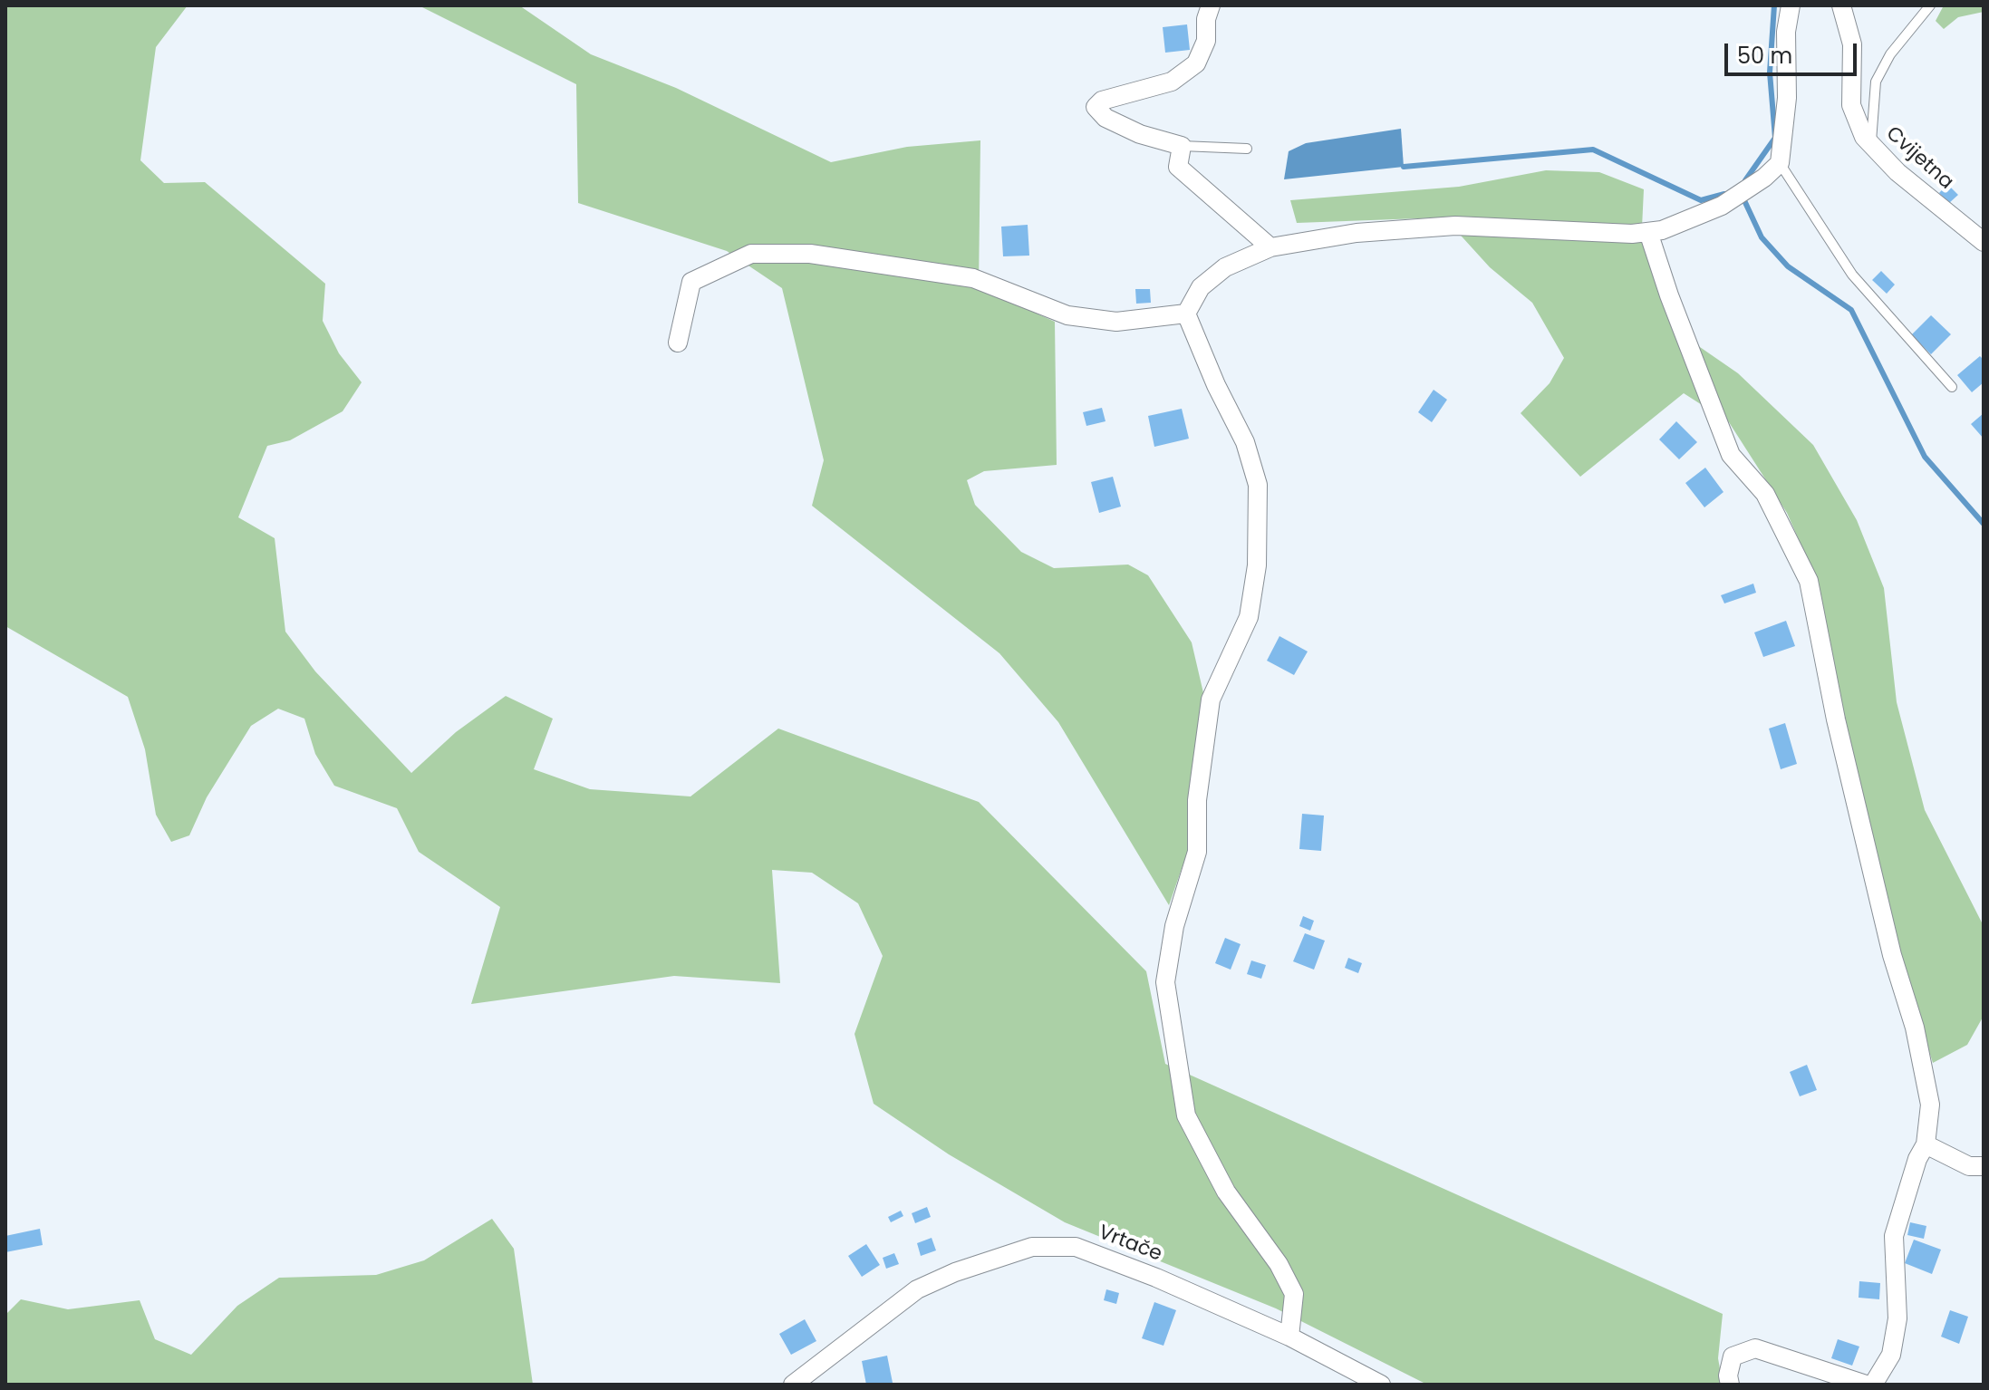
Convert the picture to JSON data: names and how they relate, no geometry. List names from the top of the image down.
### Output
{
  "streets": {
    "street": ["Cvijetna", "Vrtače"]
  },
  "scale_bar": "50 m"
}
